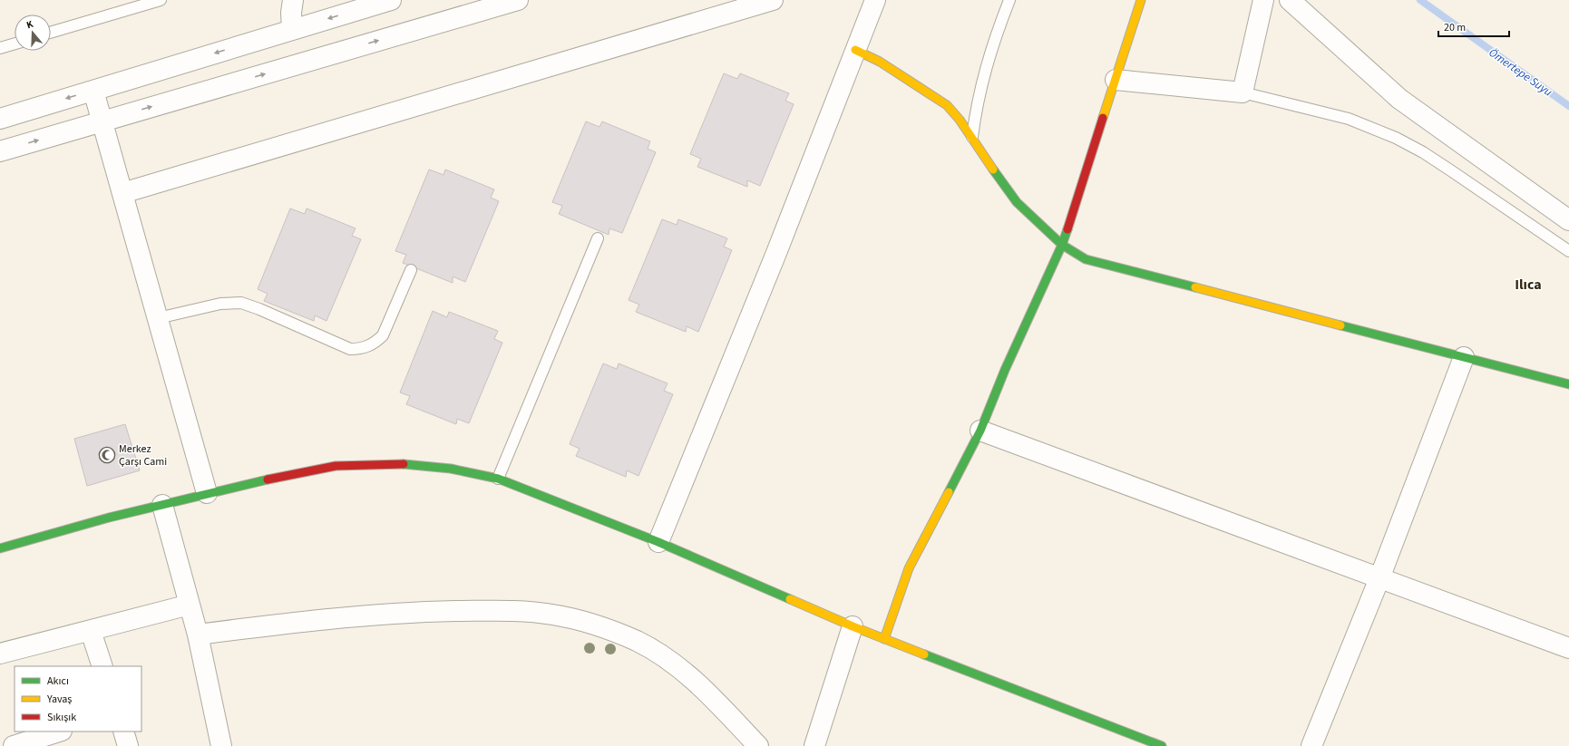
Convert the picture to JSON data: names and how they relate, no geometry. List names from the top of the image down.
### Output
{
  "districts": ["Ilıca"],
  "water": ["Ömertepe Suyu"],
  "places": {
    "mosque": ["Merkez Çarşı Cami"]
  },
  "legend": ["Akıcı", "Yavaş", "Sıkışık"],
  "scale_bar": "20 m",
  "north": "top"
}
